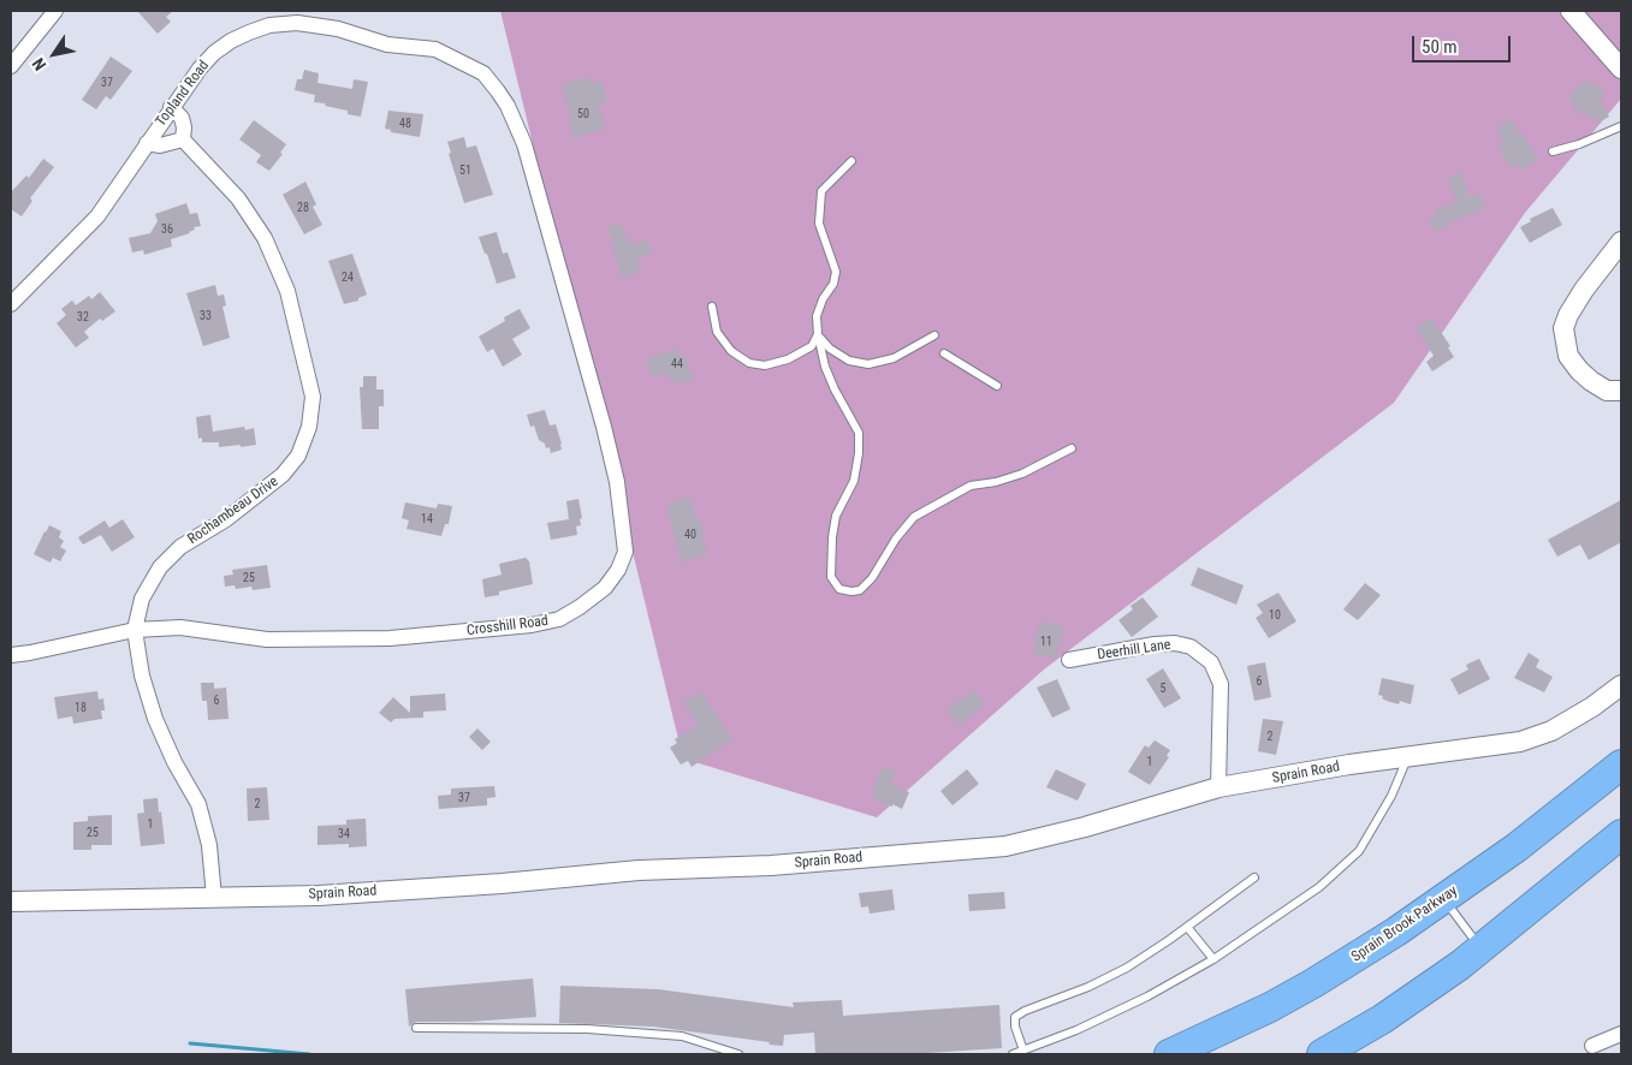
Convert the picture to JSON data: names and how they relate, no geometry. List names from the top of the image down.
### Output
{
  "streets": {
    "highway": ["Sprain Brook Parkway"],
    "street": [
      "Topland Road",
      "Rochambeau Drive",
      "Crosshill Road",
      "Deerhill Lane",
      "Sprain Road"
    ]
  },
  "crossings": [
    ["Topland Road", "Crosshill Road"],
    ["Rochambeau Drive", "Crosshill Road"],
    ["Rochambeau Drive", "Sprain Road"],
    ["Deerhill Lane", "Sprain Road"]
  ],
  "house_numbers": [
    "37",
    "50",
    "48",
    "51",
    "28",
    "36",
    "24",
    "33",
    "32",
    "44",
    "14",
    "40",
    "25",
    "10",
    "11",
    "6",
    "5",
    "6",
    "18",
    "2",
    "1",
    "37",
    "2",
    "1",
    "25",
    "34"
  ],
  "scale_bar": "50 m",
  "north": "bottom left"
}
